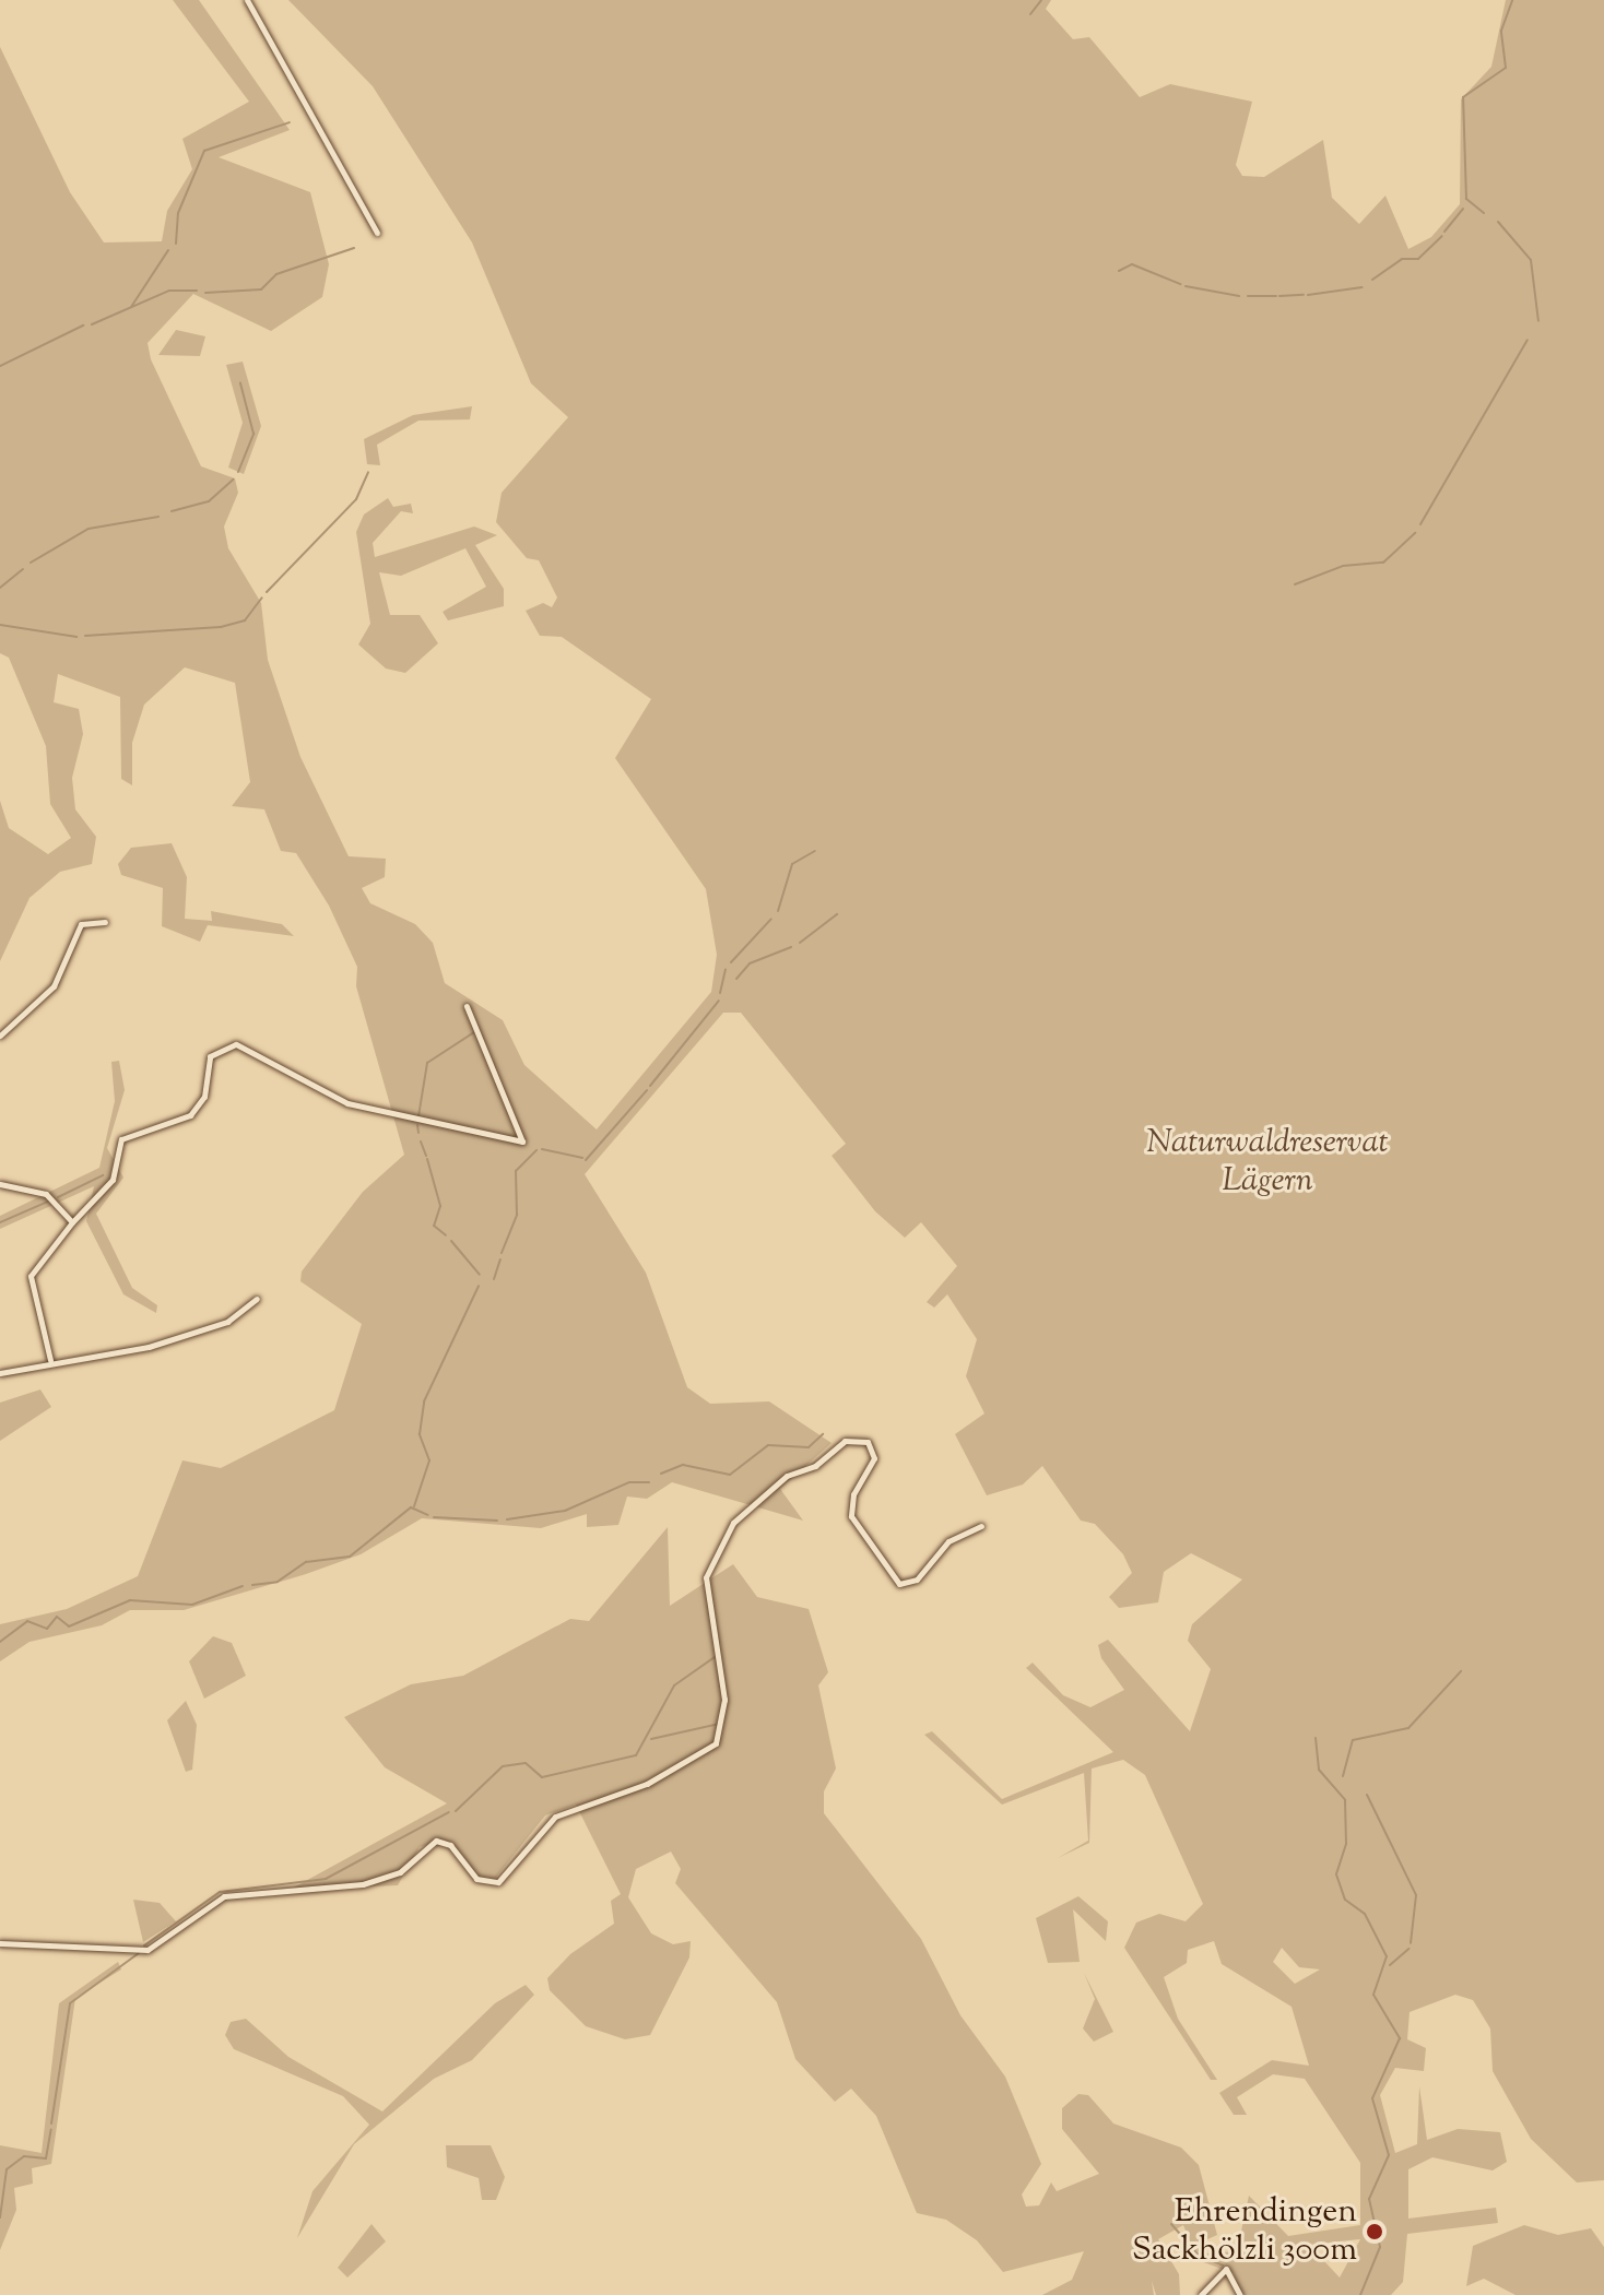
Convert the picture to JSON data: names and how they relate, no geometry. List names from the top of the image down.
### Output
{
  "parks": ["Naturwaldreservat Lägern"],
  "places": ["Ehrendingen Sackhölzli 300m"]
}
